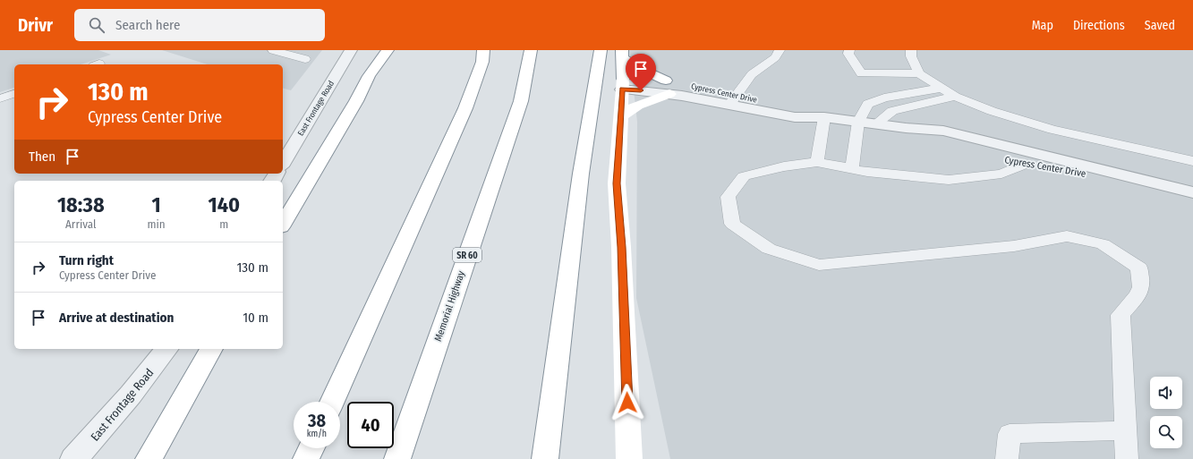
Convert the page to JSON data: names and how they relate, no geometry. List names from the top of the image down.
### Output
{
  "streets": {
    "main road": ["SR 60", "Memorial Highway"],
    "street": ["Cypress Center Drive", "East Frontage Road"]
  },
  "page": {
    "header": "Drivr",
    "search": "Search here",
    "nav": ["Map", "Directions", "Saved"],
    "turn": ["130 m", "Cypress Center Drive"],
    "then": "Then",
    "eta": [
      "18:38",
      "Arrival",
      "1",
      "min",
      "140",
      "m"
    ],
    "list": [
      {
        "name": "Turn right",
        "note": "Cypress Center Drive",
        "value": "130 m"
      },
      {
        "name": "Arrive at destination",
        "value": "10 m"
      }
    ],
    "speed": "38 km/h",
    "limit": "40"
  }
}
